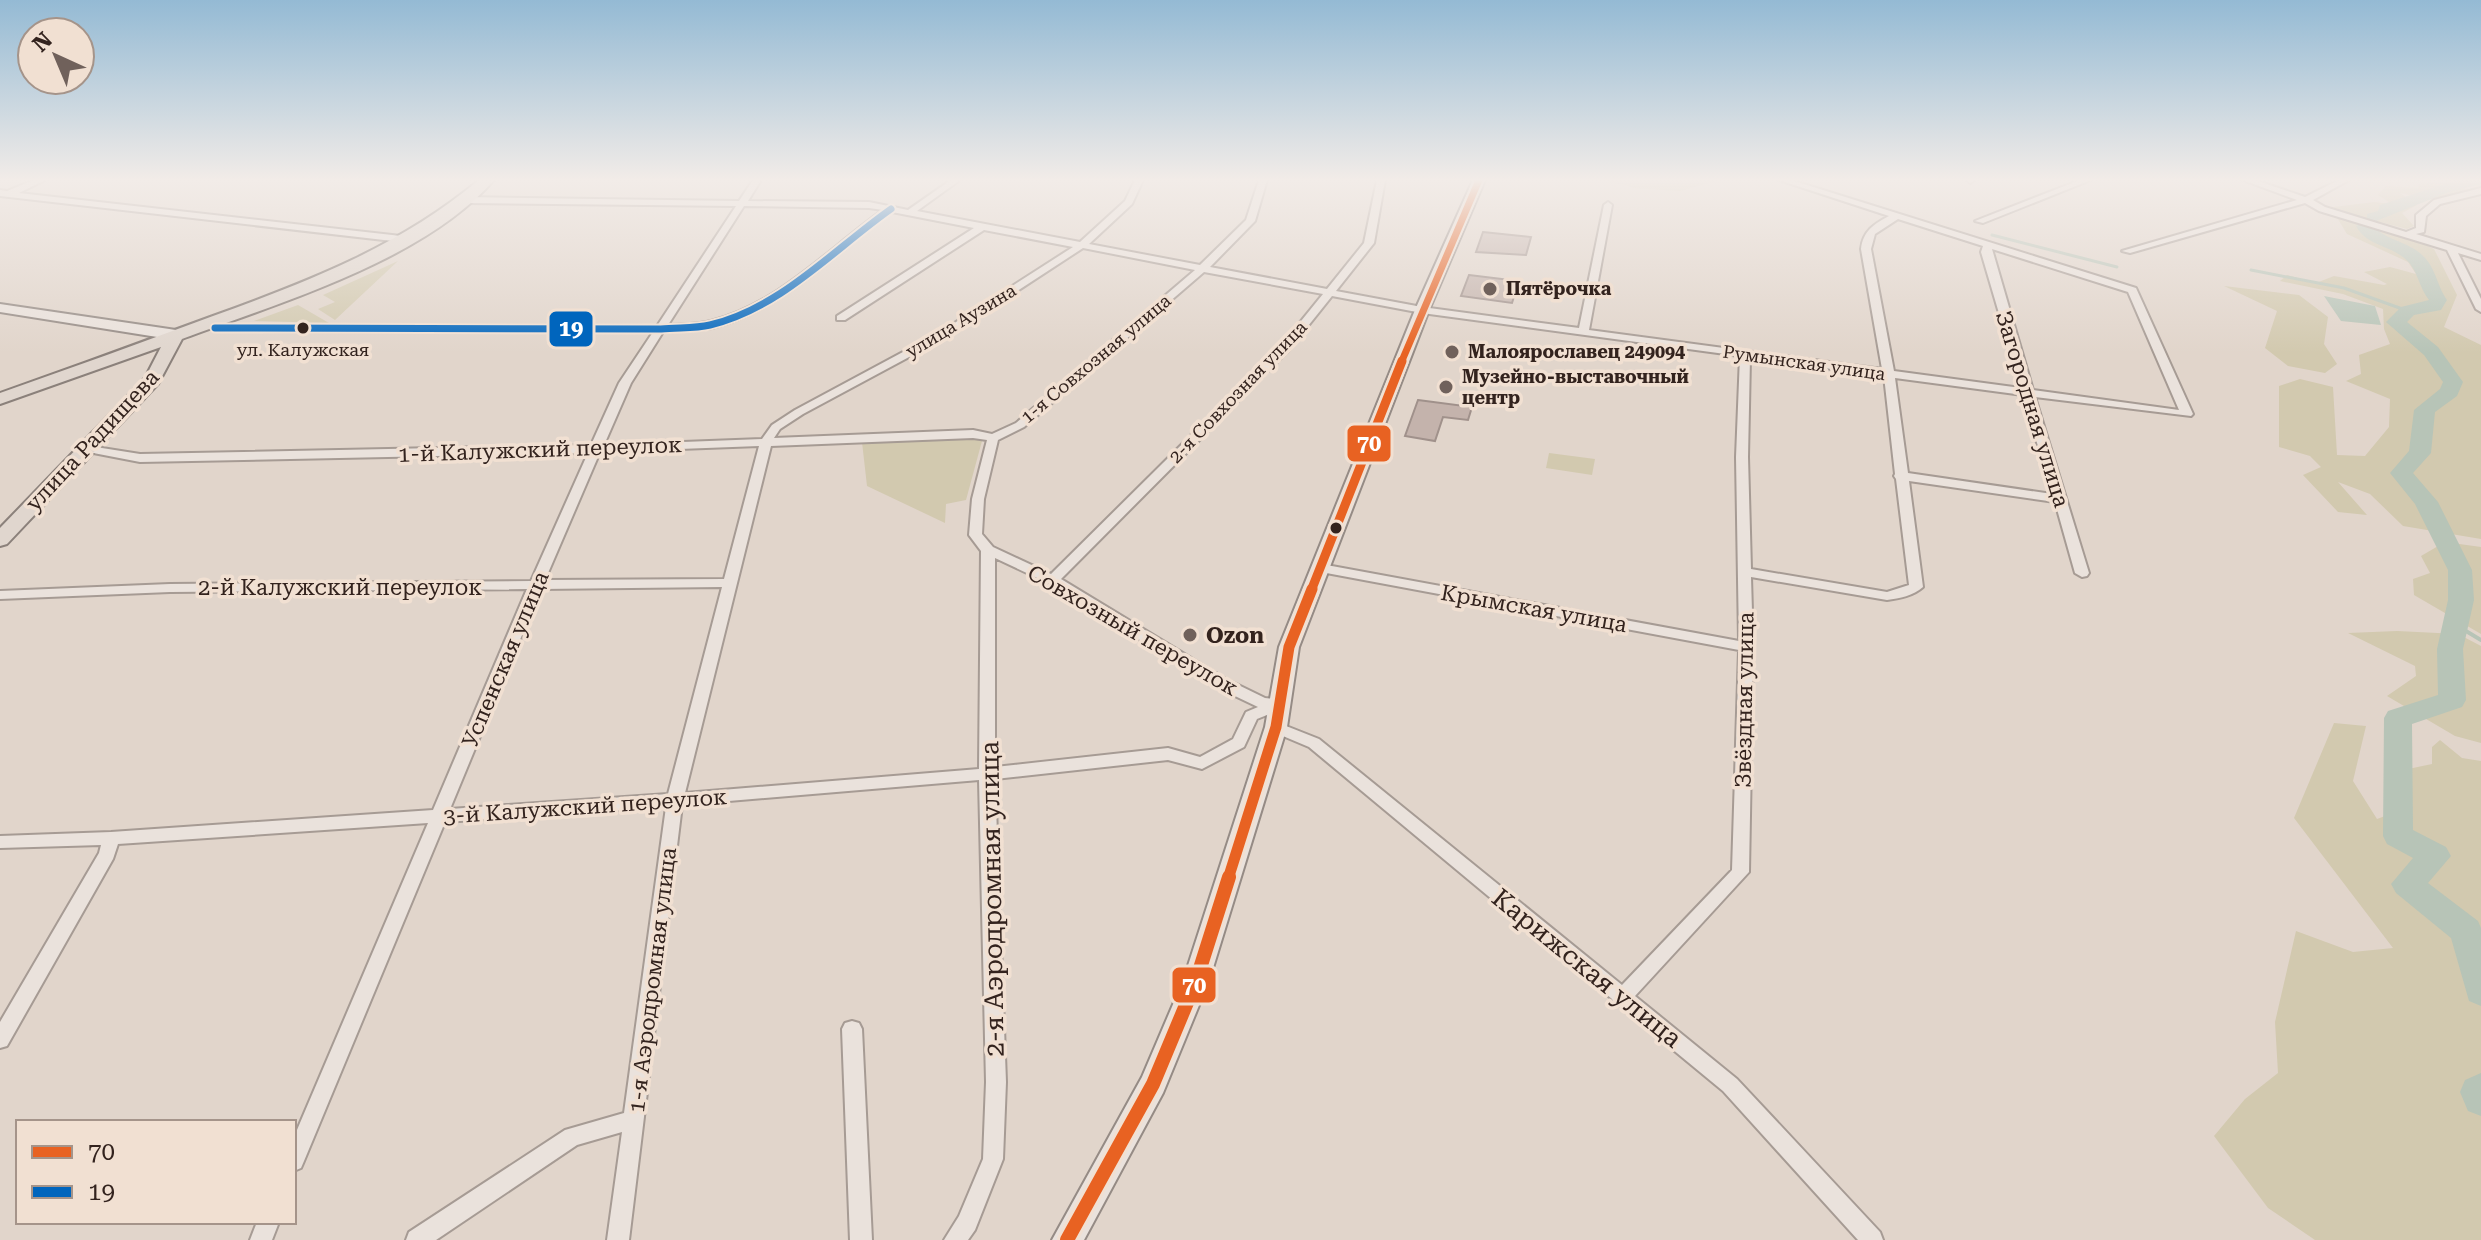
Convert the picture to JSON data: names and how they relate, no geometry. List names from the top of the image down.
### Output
{
  "streets": {
    "main road": ["улица Радищева"],
    "street": [
      "улица Аузина",
      "1-я Совхозная улица",
      "Румынская улица",
      "2-я Совхозная улица",
      "Загородная улица",
      "1-й Калужский переулок",
      "2-й Калужский переулок",
      "Крымская улица",
      "Совхозный переулок",
      "Успенская улица",
      "Звёздная улица",
      "3-й Калужский переулок",
      "2-я Аэродромная улица",
      "Карижская улица",
      "1-я Аэродромная улица"
    ]
  },
  "crossings": [
    ["улица Аузина", "Румынская улица"],
    ["улица Аузина", "1-й Калужский переулок"],
    ["улица Аузина", "1-я Аэродромная улица"],
    ["1-я Совхозная улица", "Румынская улица"],
    ["1-я Совхозная улица", "1-й Калужский переулок"],
    ["Румынская улица", "2-я Совхозная улица"],
    ["Румынская улица", "Загородная улица"],
    ["Румынская улица", "Звёздная улица"],
    ["2-я Совхозная улица", "Совхозный переулок"],
    ["улица Радищева", "1-й Калужский переулок"],
    ["1-й Калужский переулок", "Успенская улица"],
    ["1-й Калужский переулок", "1-я Аэродромная улица"],
    ["2-й Калужский переулок", "Успенская улица"],
    ["2-й Калужский переулок", "1-я Аэродромная улица"],
    ["Крымская улица", "Звёздная улица"],
    ["Совхозный переулок", "3-й Калужский переулок"],
    ["Совхозный переулок", "2-я Аэродромная улица"],
    ["Успенская улица", "3-й Калужский переулок"],
    ["Звёздная улица", "Карижская улица"],
    ["3-й Калужский переулок", "2-я Аэродромная улица"],
    ["3-й Калужский переулок", "1-я Аэродромная улица"]
  ],
  "places": [
    "Пятёрочка",
    "ул. Калужская",
    "Малоярославец 249094",
    "Музейно-выставочный центр",
    "Ozon"
  ],
  "lines": ["transit line 70", "transit line 19"],
  "legend": ["70", "19"],
  "north": "top left"
}
